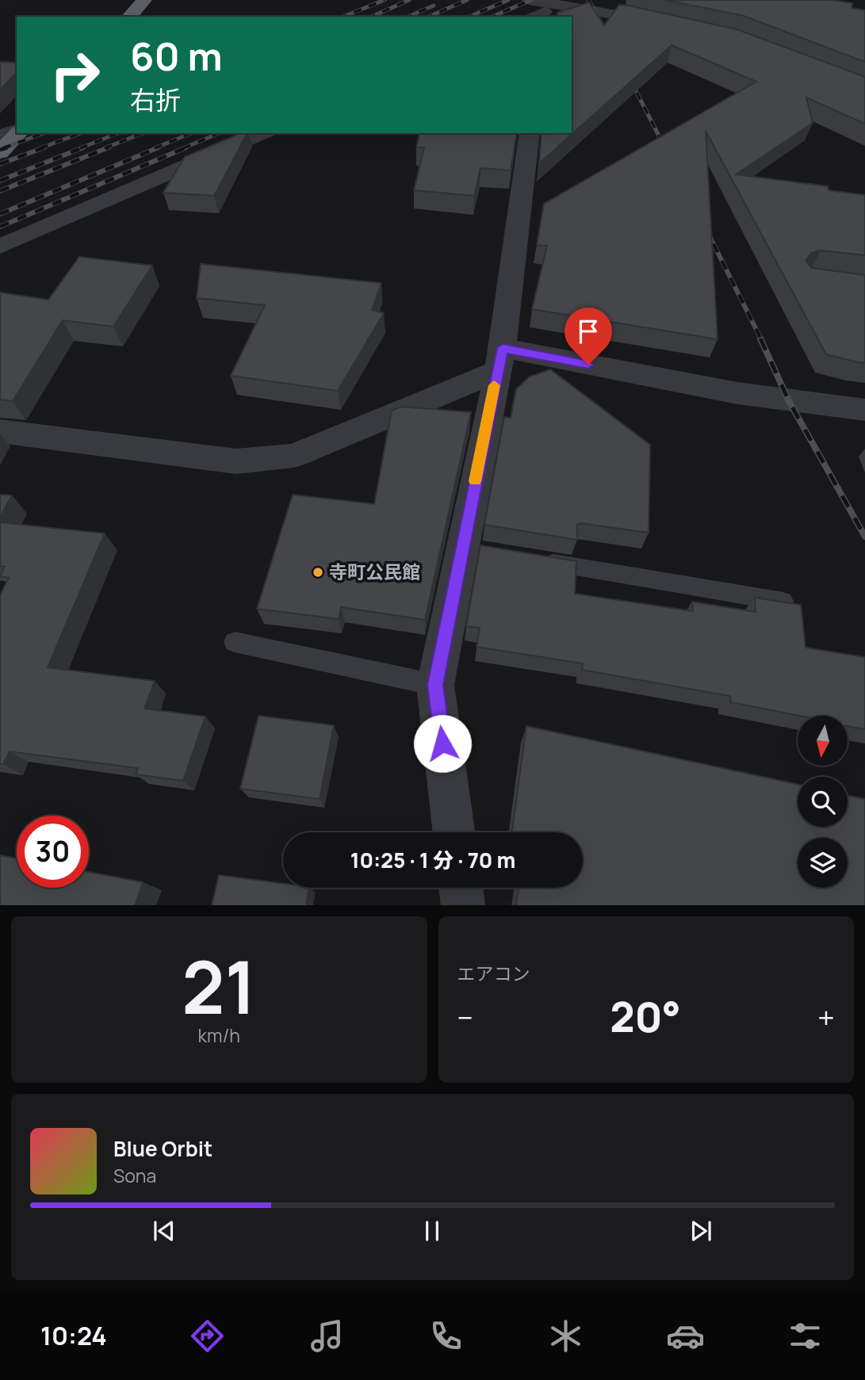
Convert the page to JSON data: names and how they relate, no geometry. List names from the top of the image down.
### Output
{
  "places": ["寺町公民館"],
  "north": "bottom",
  "page": {
    "turn": ["60 m", "右折"],
    "limit": "30",
    "trip": "10:25 · 1 分 · 70 m",
    "tile": [
      ["21", "km/h"],
      "エアコン"
    ],
    "heat": ["−", "20°", "+"],
    "song": ["Blue Orbit", "Sona"],
    "tabs": "10:24"
  }
}
